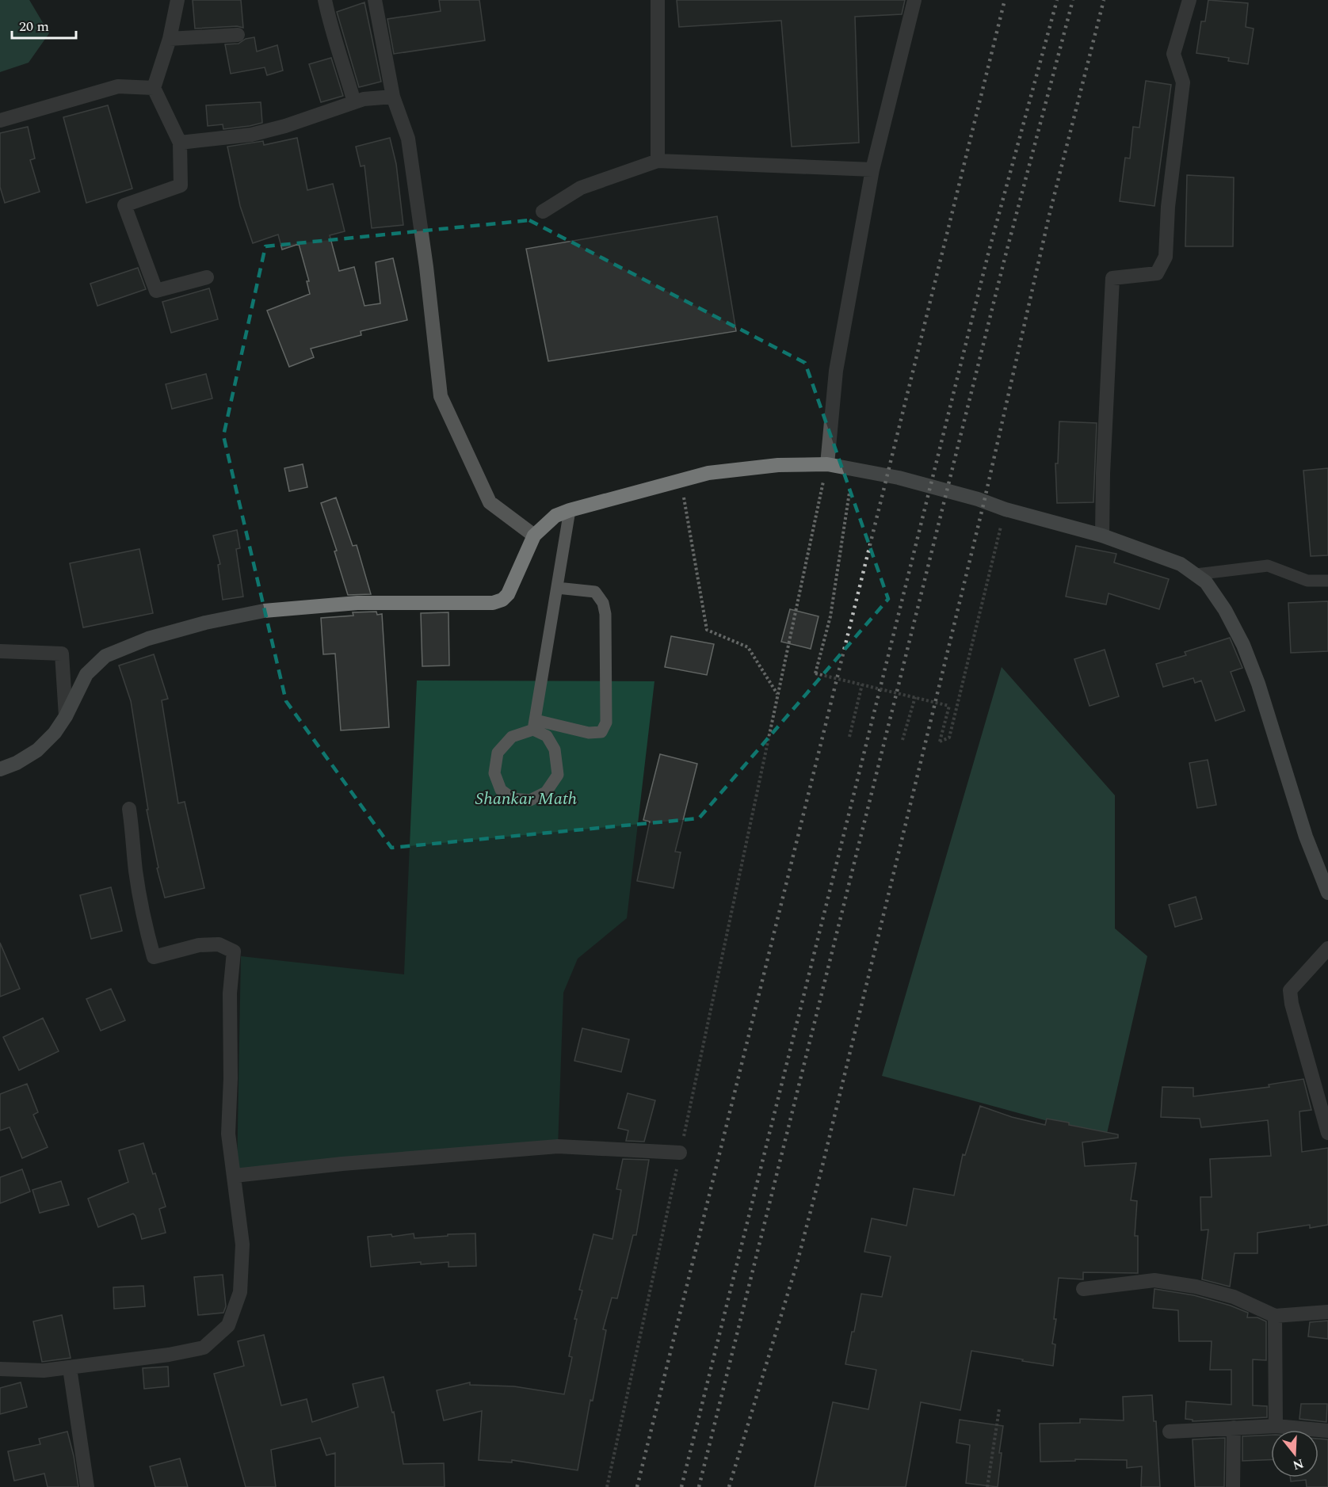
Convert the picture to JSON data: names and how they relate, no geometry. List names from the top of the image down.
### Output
{
  "parks": ["Shankar Math"],
  "scale_bar": "20 m",
  "north": "bottom"
}
